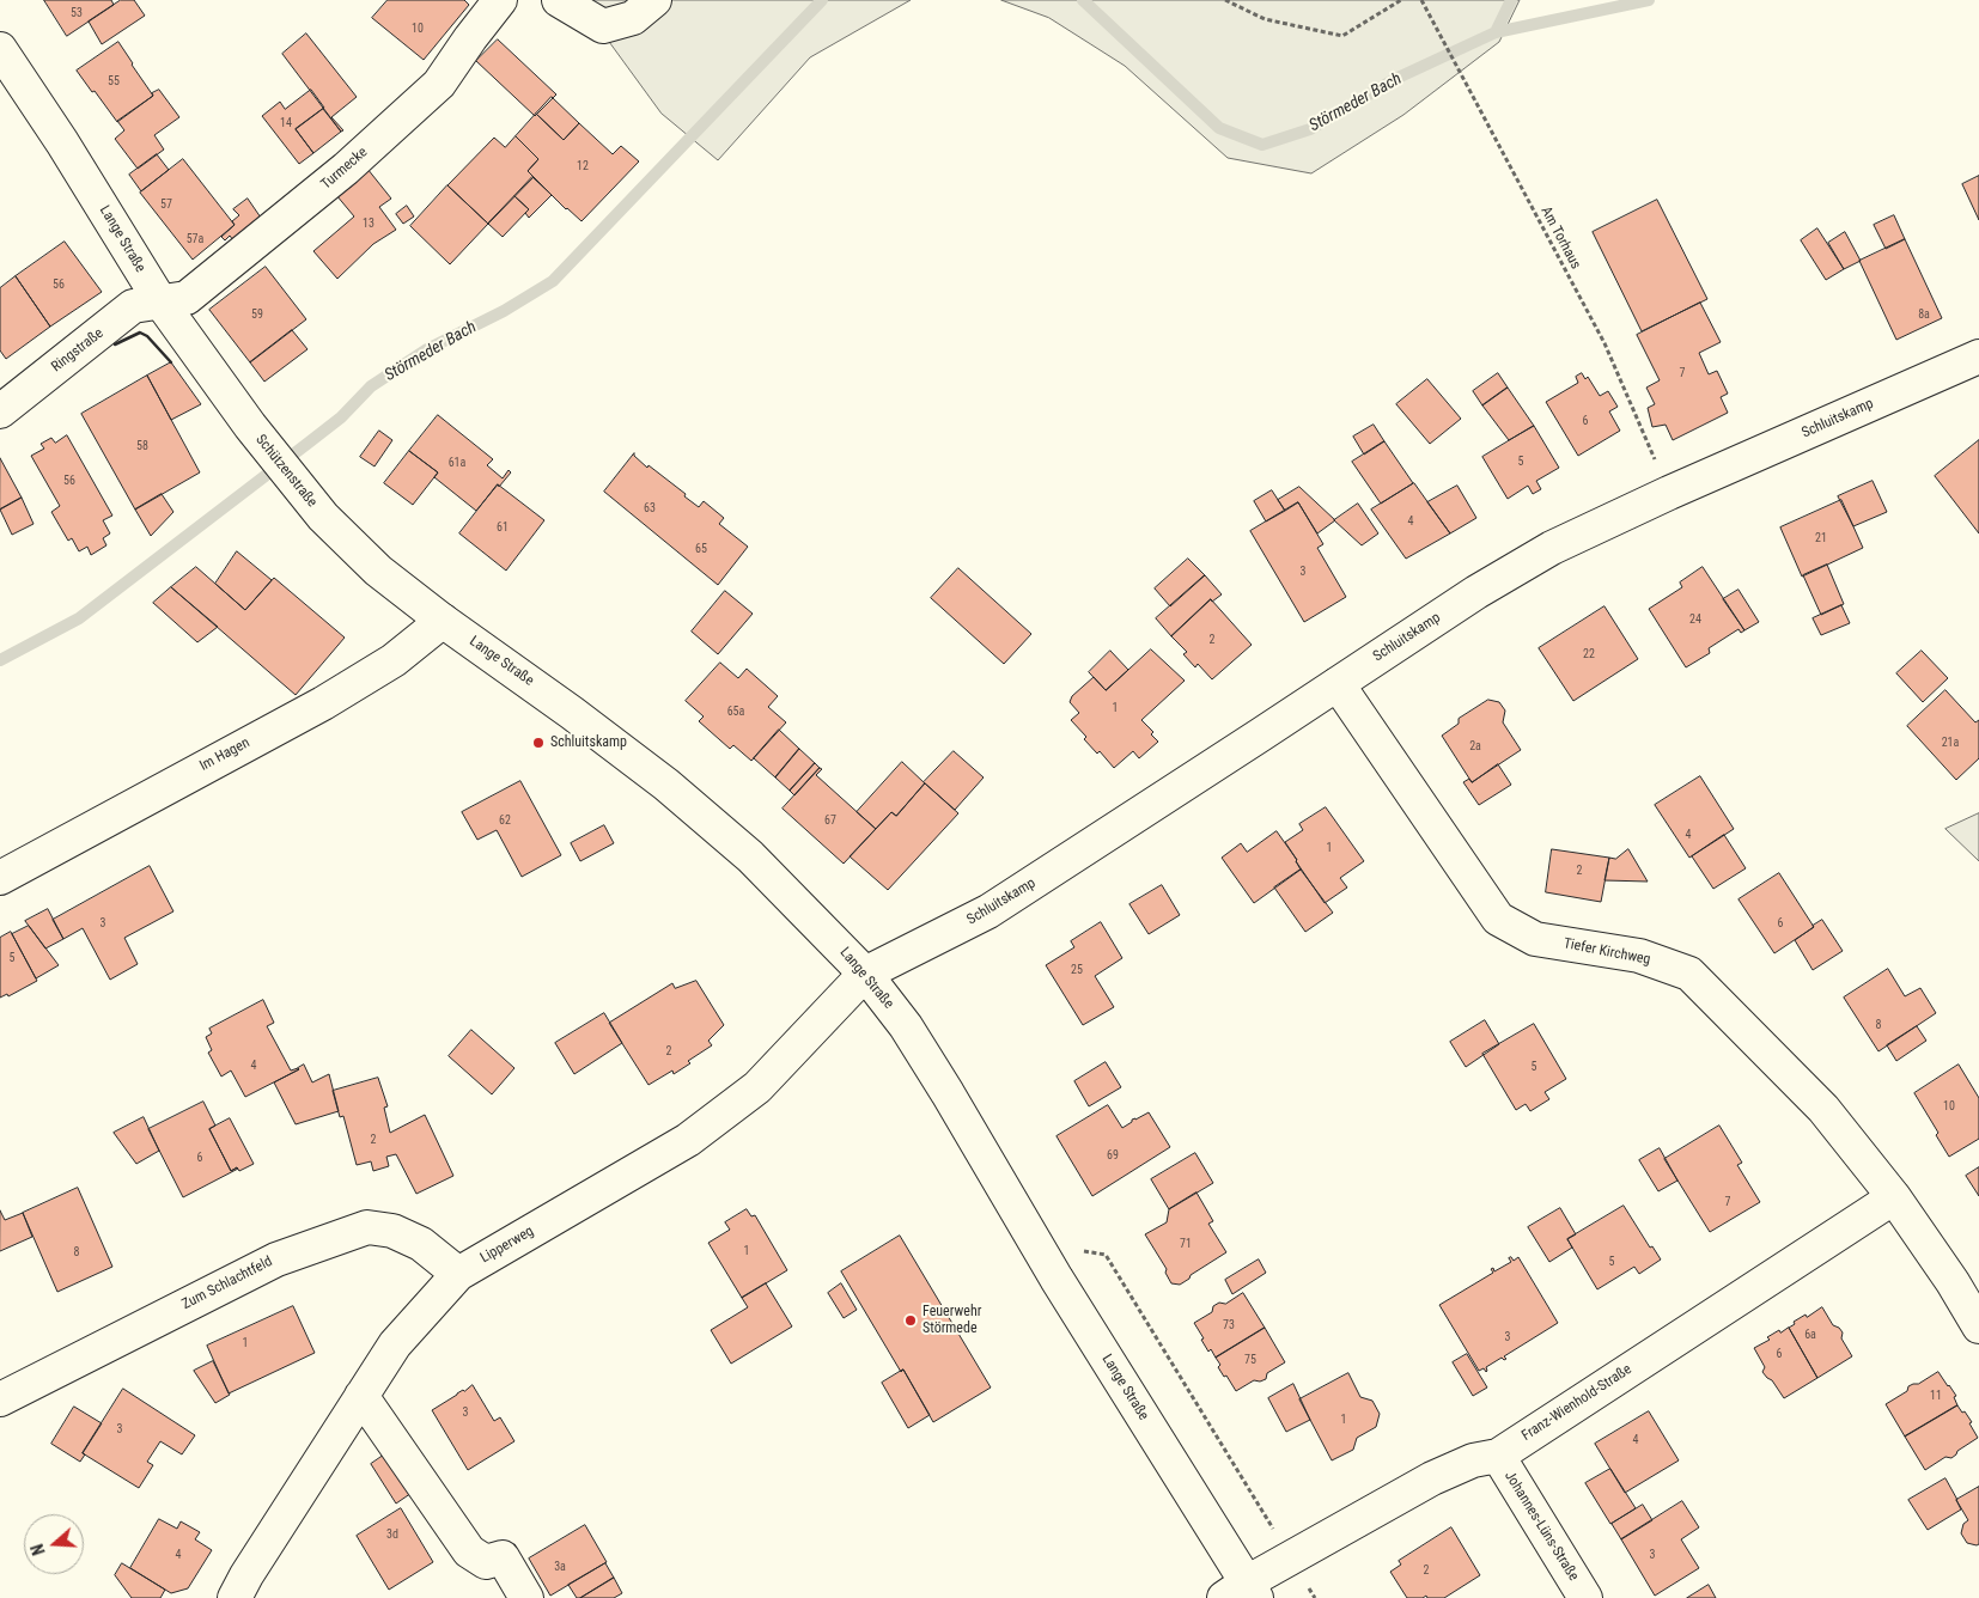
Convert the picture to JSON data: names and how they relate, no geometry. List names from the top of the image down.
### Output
{
  "streets": {
    "street": [
      "Turmecke",
      "Lange Straße",
      "Ringstraße",
      "Schluitskamp",
      "Schützenstraße",
      "Im Hagen",
      "Tiefer Kirchweg",
      "Lipperweg",
      "Zum Schlachtfeld",
      "Franz-Wienhold-Straße",
      "Johannes-Lüns-Straße"
    ],
    "path": ["Am Torhaus"]
  },
  "crossings": [
    ["Turmecke", "Lange Straße"],
    ["Turmecke", "Ringstraße"],
    ["Am Torhaus", "Schluitskamp"],
    ["Lange Straße", "Ringstraße"],
    ["Lange Straße", "Schluitskamp"],
    ["Lange Straße", "Schützenstraße"],
    ["Lange Straße", "Im Hagen"],
    ["Lange Straße", "Lipperweg"],
    ["Lange Straße", "Franz-Wienhold-Straße"],
    ["Schluitskamp", "Tiefer Kirchweg"],
    ["Schluitskamp", "Lipperweg"],
    ["Tiefer Kirchweg", "Franz-Wienhold-Straße"],
    ["Lipperweg", "Zum Schlachtfeld"],
    ["Franz-Wienhold-Straße", "Johannes-Lüns-Straße"]
  ],
  "water": ["Störmeder Bach"],
  "places": ["Schluitskamp", "Feuerwehr Störmede"],
  "house_numbers": [
    "53",
    "10",
    "55",
    "14",
    "12",
    "57",
    "13",
    "57a",
    "56",
    "59",
    "8a",
    "7",
    "6",
    "58",
    "5",
    "61a",
    "56",
    "63",
    "4",
    "61",
    "21",
    "65",
    "3",
    "24",
    "2",
    "22",
    "1",
    "65a",
    "21a",
    "2a",
    "62",
    "67",
    "4",
    "1",
    "2",
    "3",
    "6",
    "5",
    "25",
    "8",
    "2",
    "4",
    "5",
    "10",
    "2",
    "69",
    "6",
    "7",
    "71",
    "1",
    "8",
    "5",
    "73",
    "6a",
    "3",
    "1",
    "6",
    "75",
    "11",
    "3",
    "1",
    "3",
    "4",
    "3d",
    "4",
    "3",
    "3a",
    "2"
  ],
  "north": "left"
}
